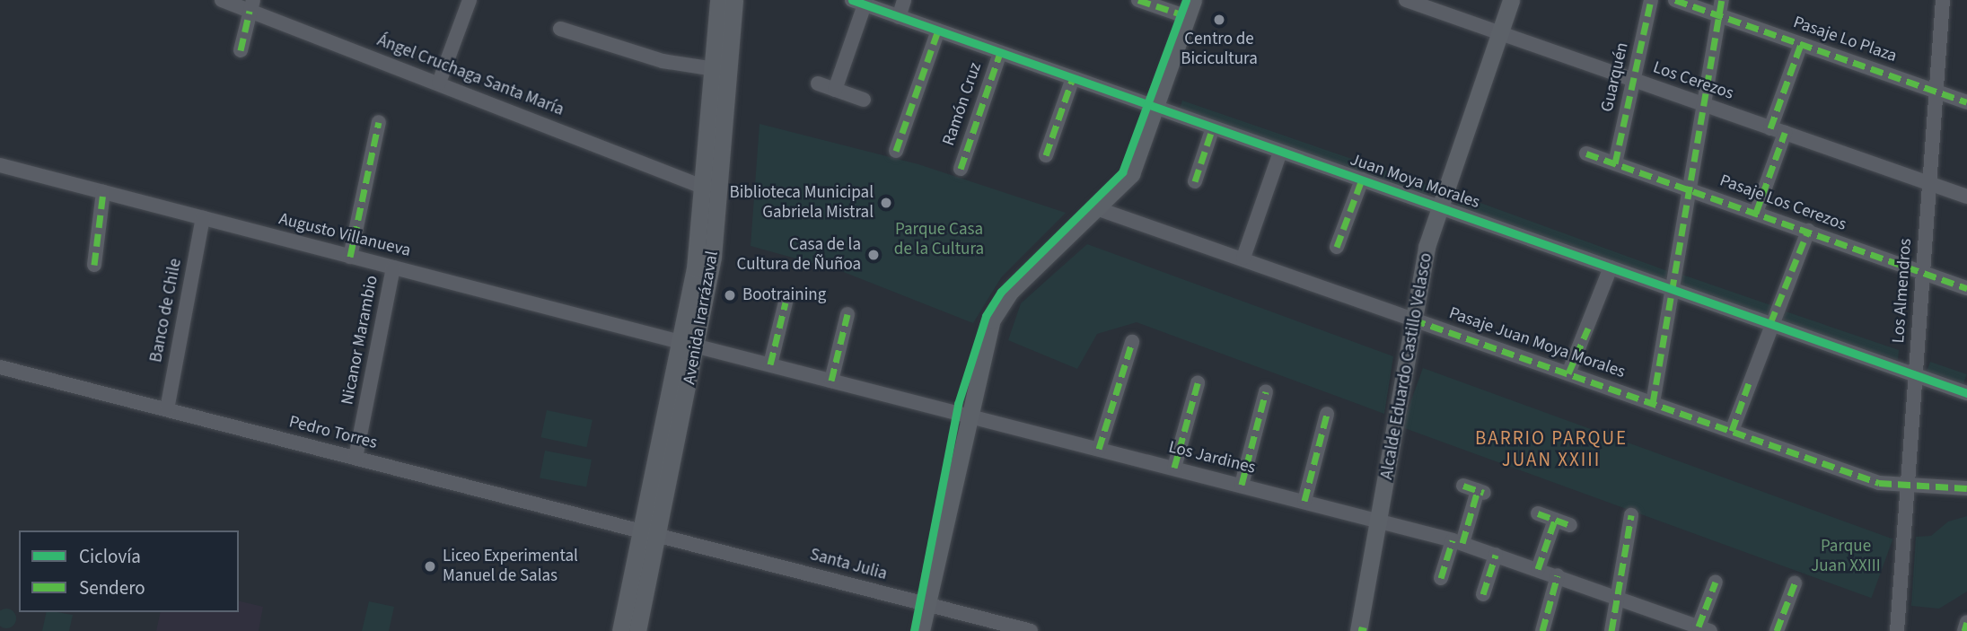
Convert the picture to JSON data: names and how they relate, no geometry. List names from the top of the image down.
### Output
{
  "streets": {
    "main road": ["Avenida Irarrázaval", "Alcalde Eduardo Castillo Velasco"],
    "street": [
      "Pasaje Lo Plaza",
      "Ángel Cruchaga Santa María",
      "Guarquén",
      "Los Cerezos",
      "Ramón Cruz",
      "Juan Moya Morales",
      "Pasaje Los Cerezos",
      "Augusto Villanueva",
      "Los Almendros",
      "Banco de Chile",
      "Nicanor Marambio",
      "Pasaje Juan Moya Morales",
      "Pedro Torres",
      "Los Jardines",
      "Santa Julia"
    ]
  },
  "crossings": [
    ["Pasaje Lo Plaza", "Los Almendros"],
    ["Ángel Cruchaga Santa María", "Avenida Irarrázaval"],
    ["Guarquén", "Los Cerezos"],
    ["Guarquén", "Pasaje Los Cerezos"],
    ["Los Cerezos", "Los Almendros"],
    ["Los Cerezos", "Alcalde Eduardo Castillo Velasco"],
    ["Ramón Cruz", "Juan Moya Morales"],
    ["Juan Moya Morales", "Los Almendros"],
    ["Juan Moya Morales", "Alcalde Eduardo Castillo Velasco"],
    ["Pasaje Los Cerezos", "Los Almendros"],
    ["Augusto Villanueva", "Banco de Chile"],
    ["Augusto Villanueva", "Avenida Irarrázaval"],
    ["Augusto Villanueva", "Nicanor Marambio"],
    ["Augusto Villanueva", "Los Jardines"],
    ["Los Almendros", "Pasaje Juan Moya Morales"],
    ["Banco de Chile", "Pedro Torres"],
    ["Avenida Irarrázaval", "Pedro Torres"],
    ["Avenida Irarrázaval", "Los Jardines"],
    ["Avenida Irarrázaval", "Santa Julia"],
    ["Nicanor Marambio", "Pedro Torres"],
    ["Pasaje Juan Moya Morales", "Alcalde Eduardo Castillo Velasco"],
    ["Alcalde Eduardo Castillo Velasco", "Los Jardines"],
    ["Pedro Torres", "Santa Julia"]
  ],
  "districts": ["BARRIO PARQUE JUAN XXIII"],
  "parks": ["Parque Casa de la Cultura", "Parque Juan XXIII"],
  "places": [
    "Centro de Bicicultura",
    "Biblioteca Municipal Gabriela Mistral",
    "Casa de la Cultura de Ñuñoa",
    "Bootraining",
    "Liceo Experimental Manuel de Salas"
  ],
  "legend": ["Ciclovía", "Sendero"]
}
